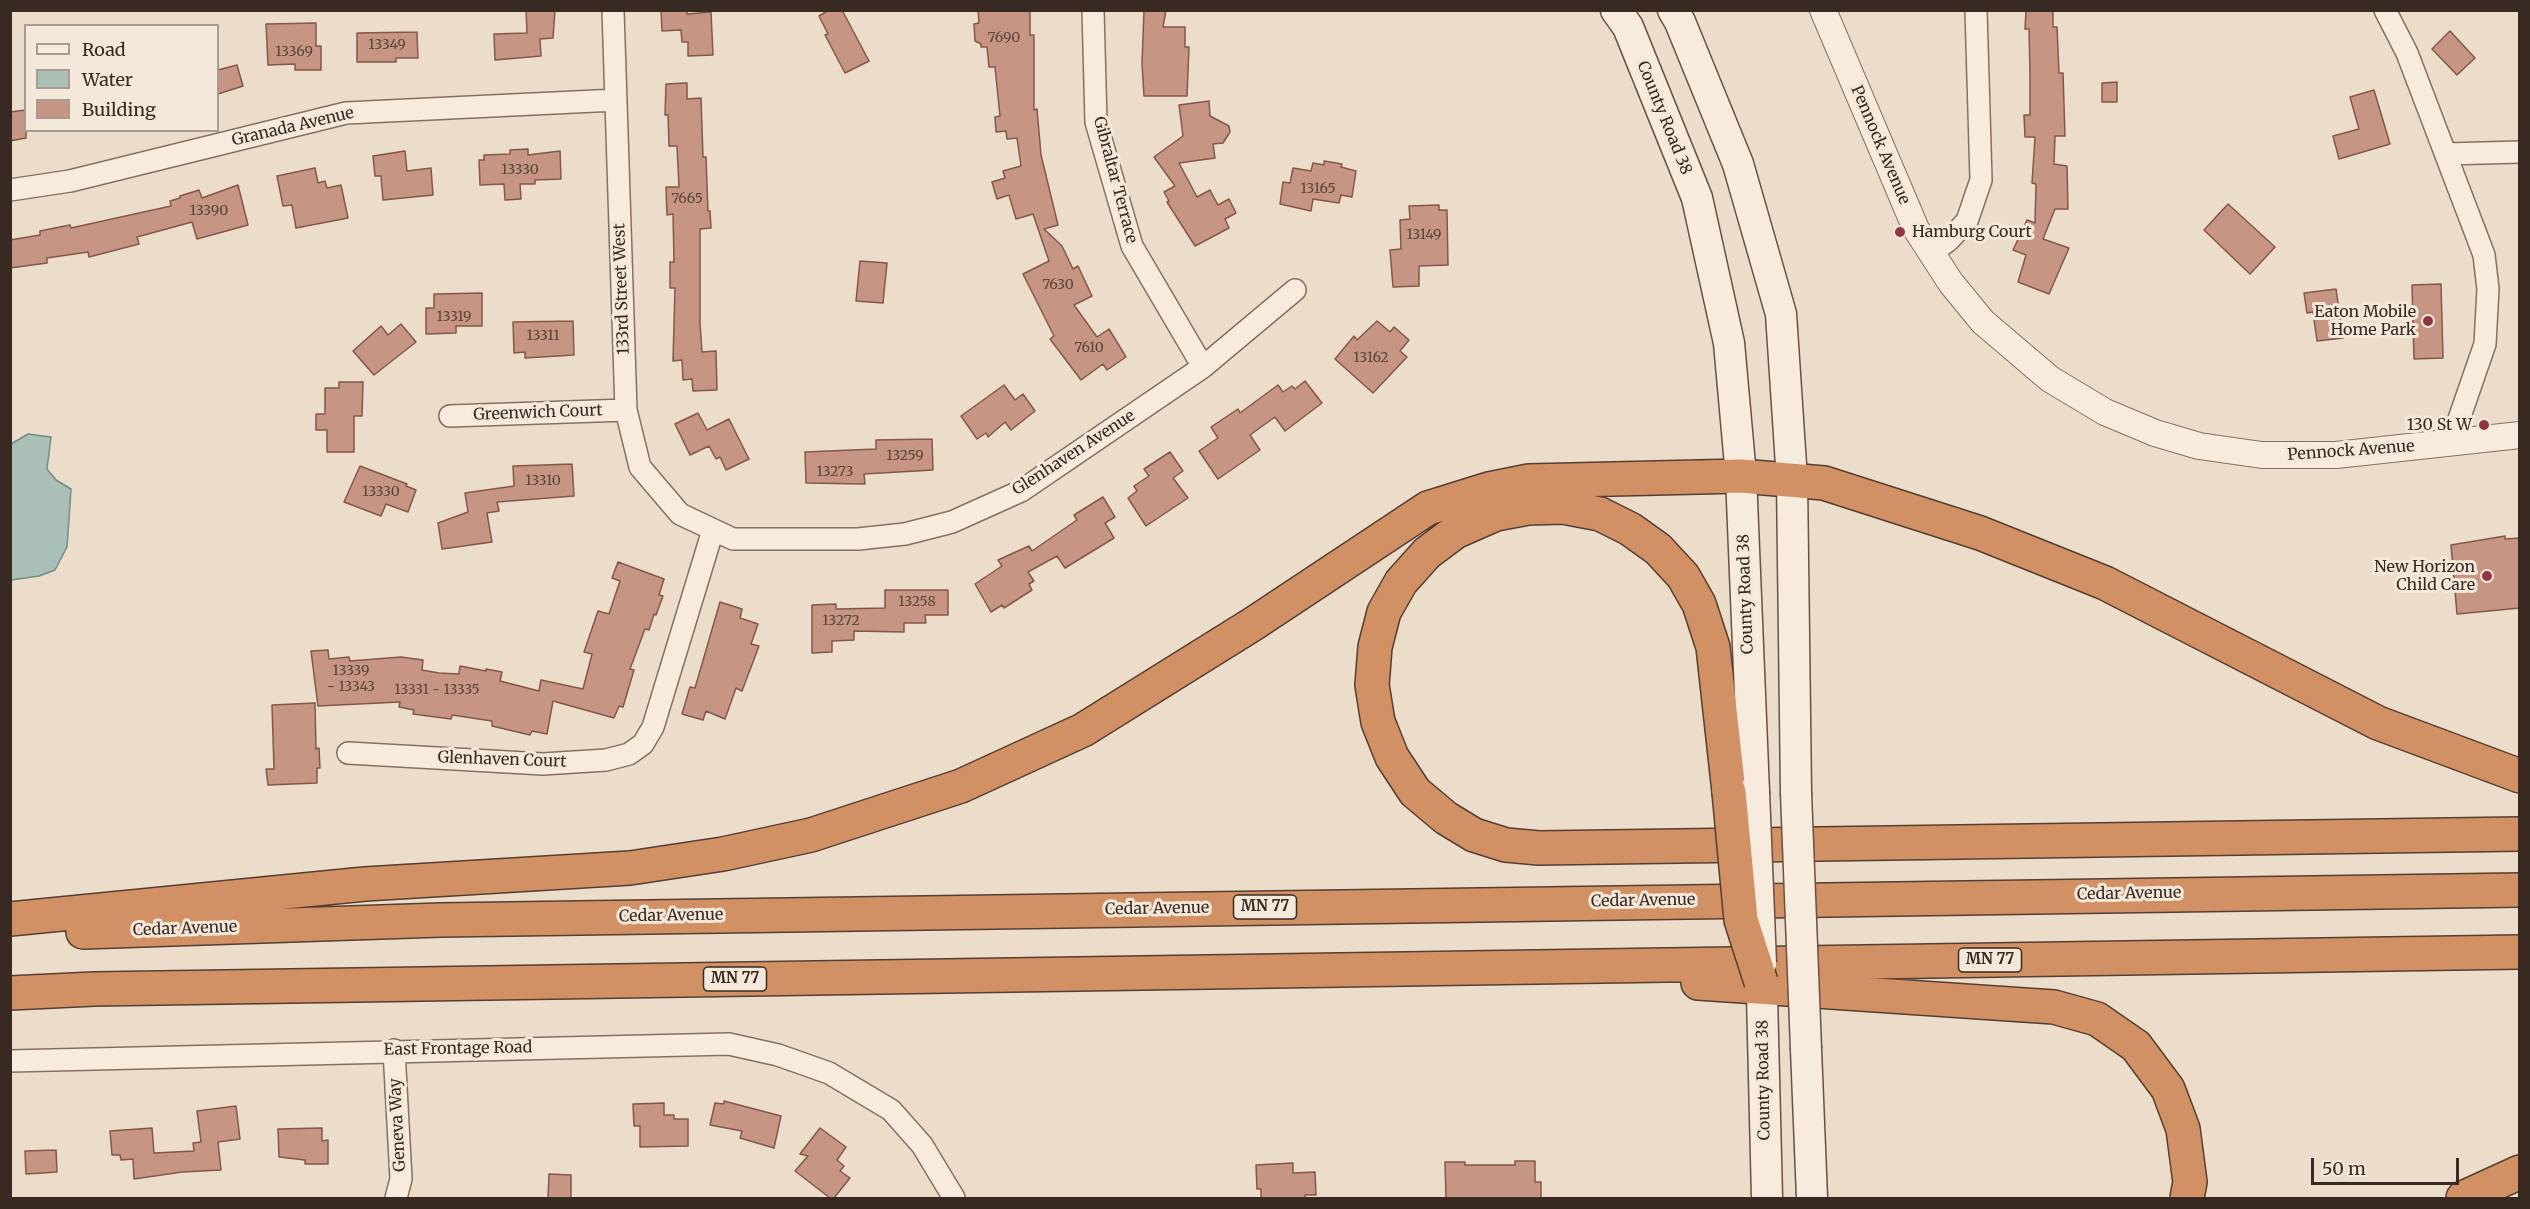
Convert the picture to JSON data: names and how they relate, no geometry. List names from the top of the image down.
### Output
{
  "streets": {
    "highway": ["Cedar Avenue", "MN 77"],
    "main road": ["County Road 38"],
    "street": [
      "Granada Avenue",
      "Pennock Avenue",
      "Gibraltar Terrace",
      "133rd Street West",
      "Greenwich Court",
      "Glenhaven Avenue",
      "Glenhaven Court",
      "East Frontage Road",
      "Geneva Way"
    ]
  },
  "crossings": [
    ["Granada Avenue", "133rd Street West"],
    ["Gibraltar Terrace", "Glenhaven Avenue"],
    ["133rd Street West", "Greenwich Court"],
    ["133rd Street West", "Glenhaven Avenue"],
    ["133rd Street West", "Glenhaven Court"],
    ["Glenhaven Avenue", "Glenhaven Court"],
    ["East Frontage Road", "Geneva Way"]
  ],
  "places": [
    "Hamburg Court",
    "Eaton Mobile Home Park",
    "130 St W",
    "New Horizon Child Care"
  ],
  "house_numbers": [
    "7690",
    "13349",
    "13369",
    "13330",
    "13165",
    "7665",
    "13390",
    "13149",
    "7630",
    "13319",
    "13311",
    "7610",
    "13162",
    "13259",
    "13273",
    "13310",
    "13330",
    "13258",
    "13272",
    "13339 - 13343",
    "13331 - 13335"
  ],
  "legend": ["Road", "Water", "Building"],
  "scale_bar": "50 m"
}
